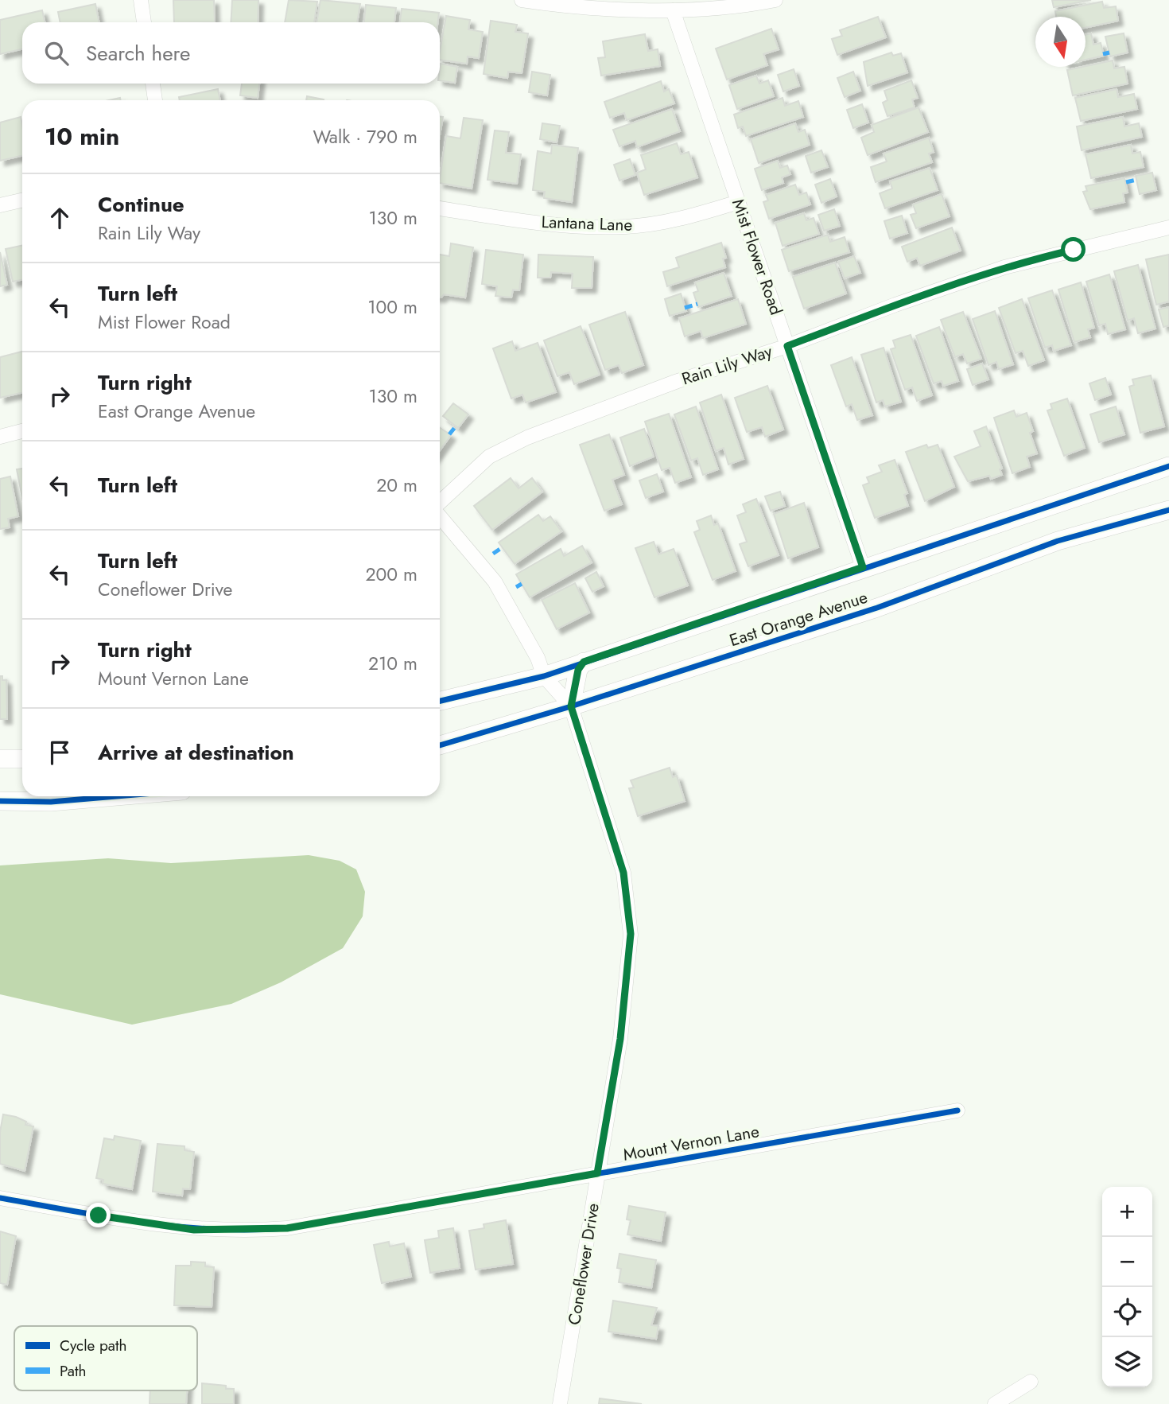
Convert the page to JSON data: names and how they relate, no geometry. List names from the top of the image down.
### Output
{
  "streets": {
    "street": [
      "Lantana Lane",
      "Mist Flower Road",
      "Rain Lily Way",
      "East Orange Avenue",
      "Mount Vernon Lane",
      "Coneflower Drive"
    ]
  },
  "crossings": [
    ["Lantana Lane", "Mist Flower Road"],
    ["Mist Flower Road", "Rain Lily Way"],
    ["Mist Flower Road", "East Orange Avenue"],
    ["East Orange Avenue", "Coneflower Drive"],
    ["Mount Vernon Lane", "Coneflower Drive"]
  ],
  "legend": ["Cycle path", "Path"],
  "north": "bottom",
  "page": {
    "search": "Search here",
    "heading": ["10 min", "Walk · 790 m"],
    "list": [
      ["Continue", "Rain Lily Way", "130 m"],
      ["Turn left", "Mist Flower Road", "100 m"],
      ["Turn right", "East Orange Avenue", "130 m"],
      ["Turn left", "20 m"],
      ["Turn left", "Coneflower Drive", "200 m"],
      ["Turn right", "Mount Vernon Lane", "210 m"],
      "Arrive at destination"
    ],
    "map_buttons": ["+", "−"]
  }
}
